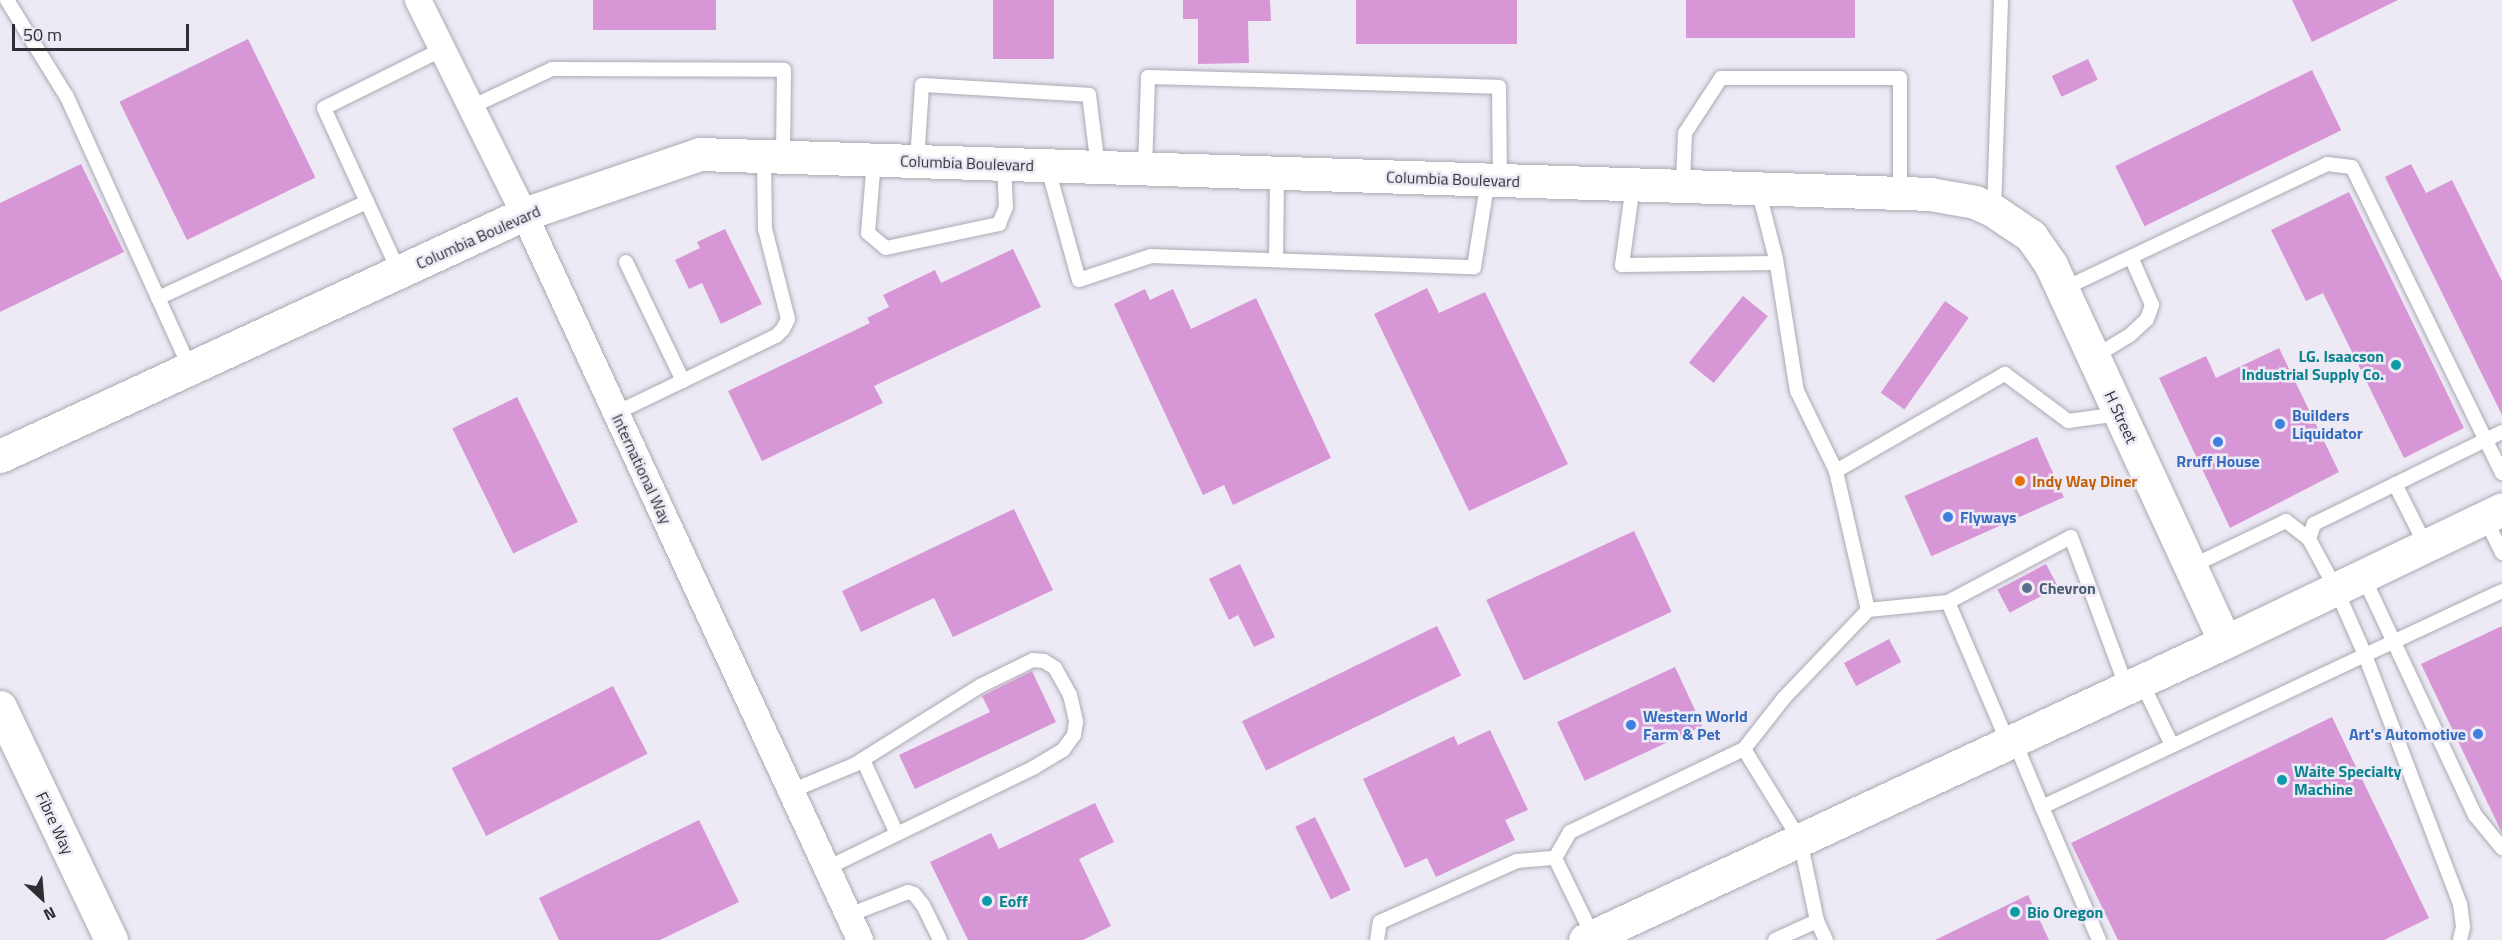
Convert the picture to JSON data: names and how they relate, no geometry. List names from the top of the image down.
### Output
{
  "streets": {
    "main road": ["Columbia Boulevard", "H Street", "Fibre Way"],
    "street": ["International Way"]
  },
  "crossings": [
    ["Columbia Boulevard", "H Street"],
    ["Columbia Boulevard", "International Way"]
  ],
  "places": [
    "LG. Isaacson Industrial Supply Co.",
    "Builders Liquidator",
    "Rruff House",
    "Indy Way Diner",
    "Flyways",
    "Chevron",
    "Western World Farm & Pet",
    "Art's Automotive",
    "Waite Specialty Machine",
    "Eoff",
    "Bio Oregon"
  ],
  "scale_bar": "50 m",
  "north": "bottom right"
}
